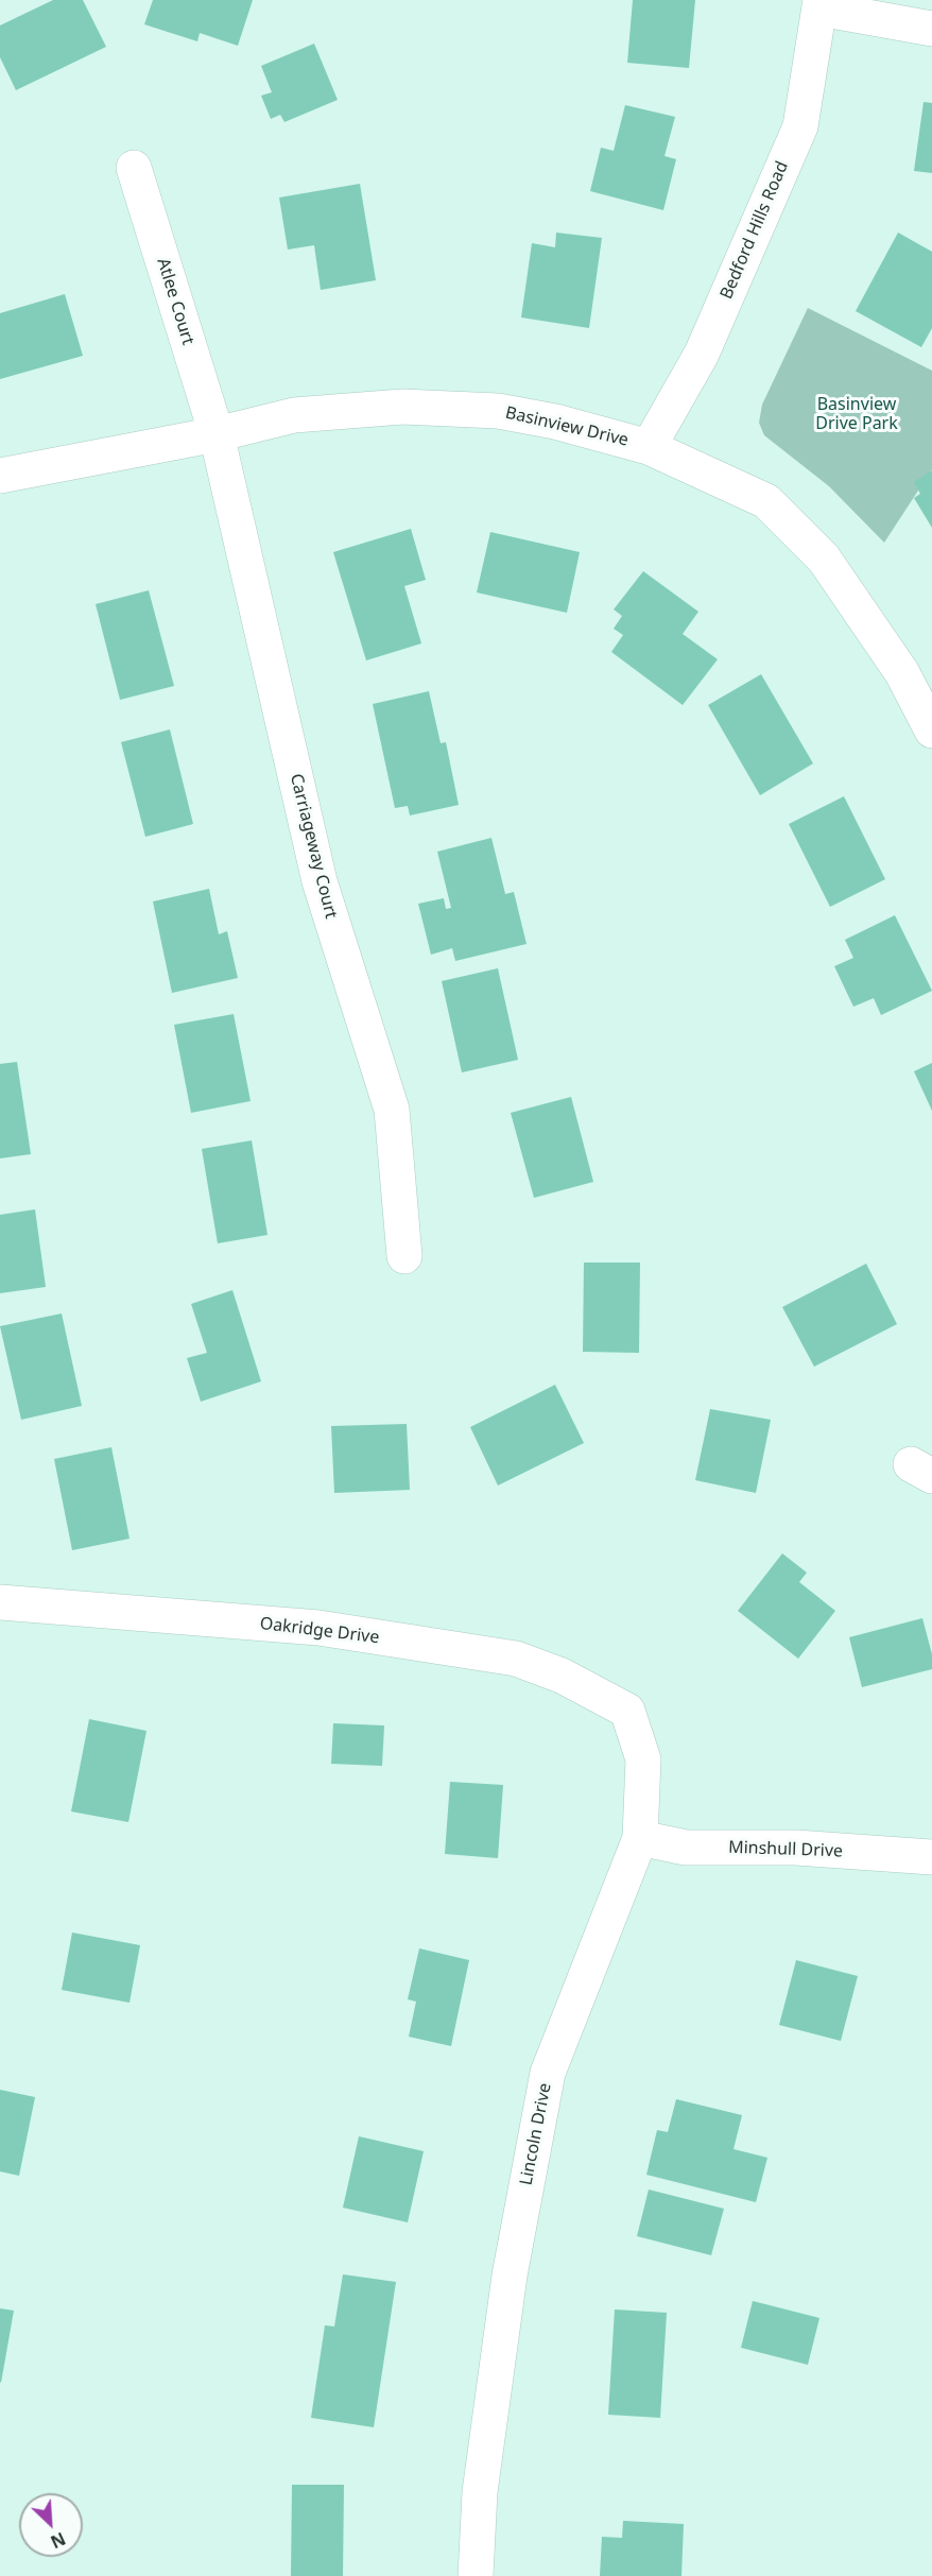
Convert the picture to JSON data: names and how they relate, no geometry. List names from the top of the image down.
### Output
{
  "streets": {
    "street": [
      "Bedford Hills Road",
      "Atlee Court",
      "Basinview Drive",
      "Carriageway Court",
      "Oakridge Drive",
      "Minshull Drive",
      "Lincoln Drive"
    ]
  },
  "crossings": [
    ["Bedford Hills Road", "Basinview Drive"],
    ["Atlee Court", "Basinview Drive"],
    ["Atlee Court", "Carriageway Court"],
    ["Basinview Drive", "Carriageway Court"],
    ["Oakridge Drive", "Lincoln Drive"],
    ["Minshull Drive", "Lincoln Drive"]
  ],
  "parks": ["Basinview Drive Park"],
  "north": "bottom right"
}
